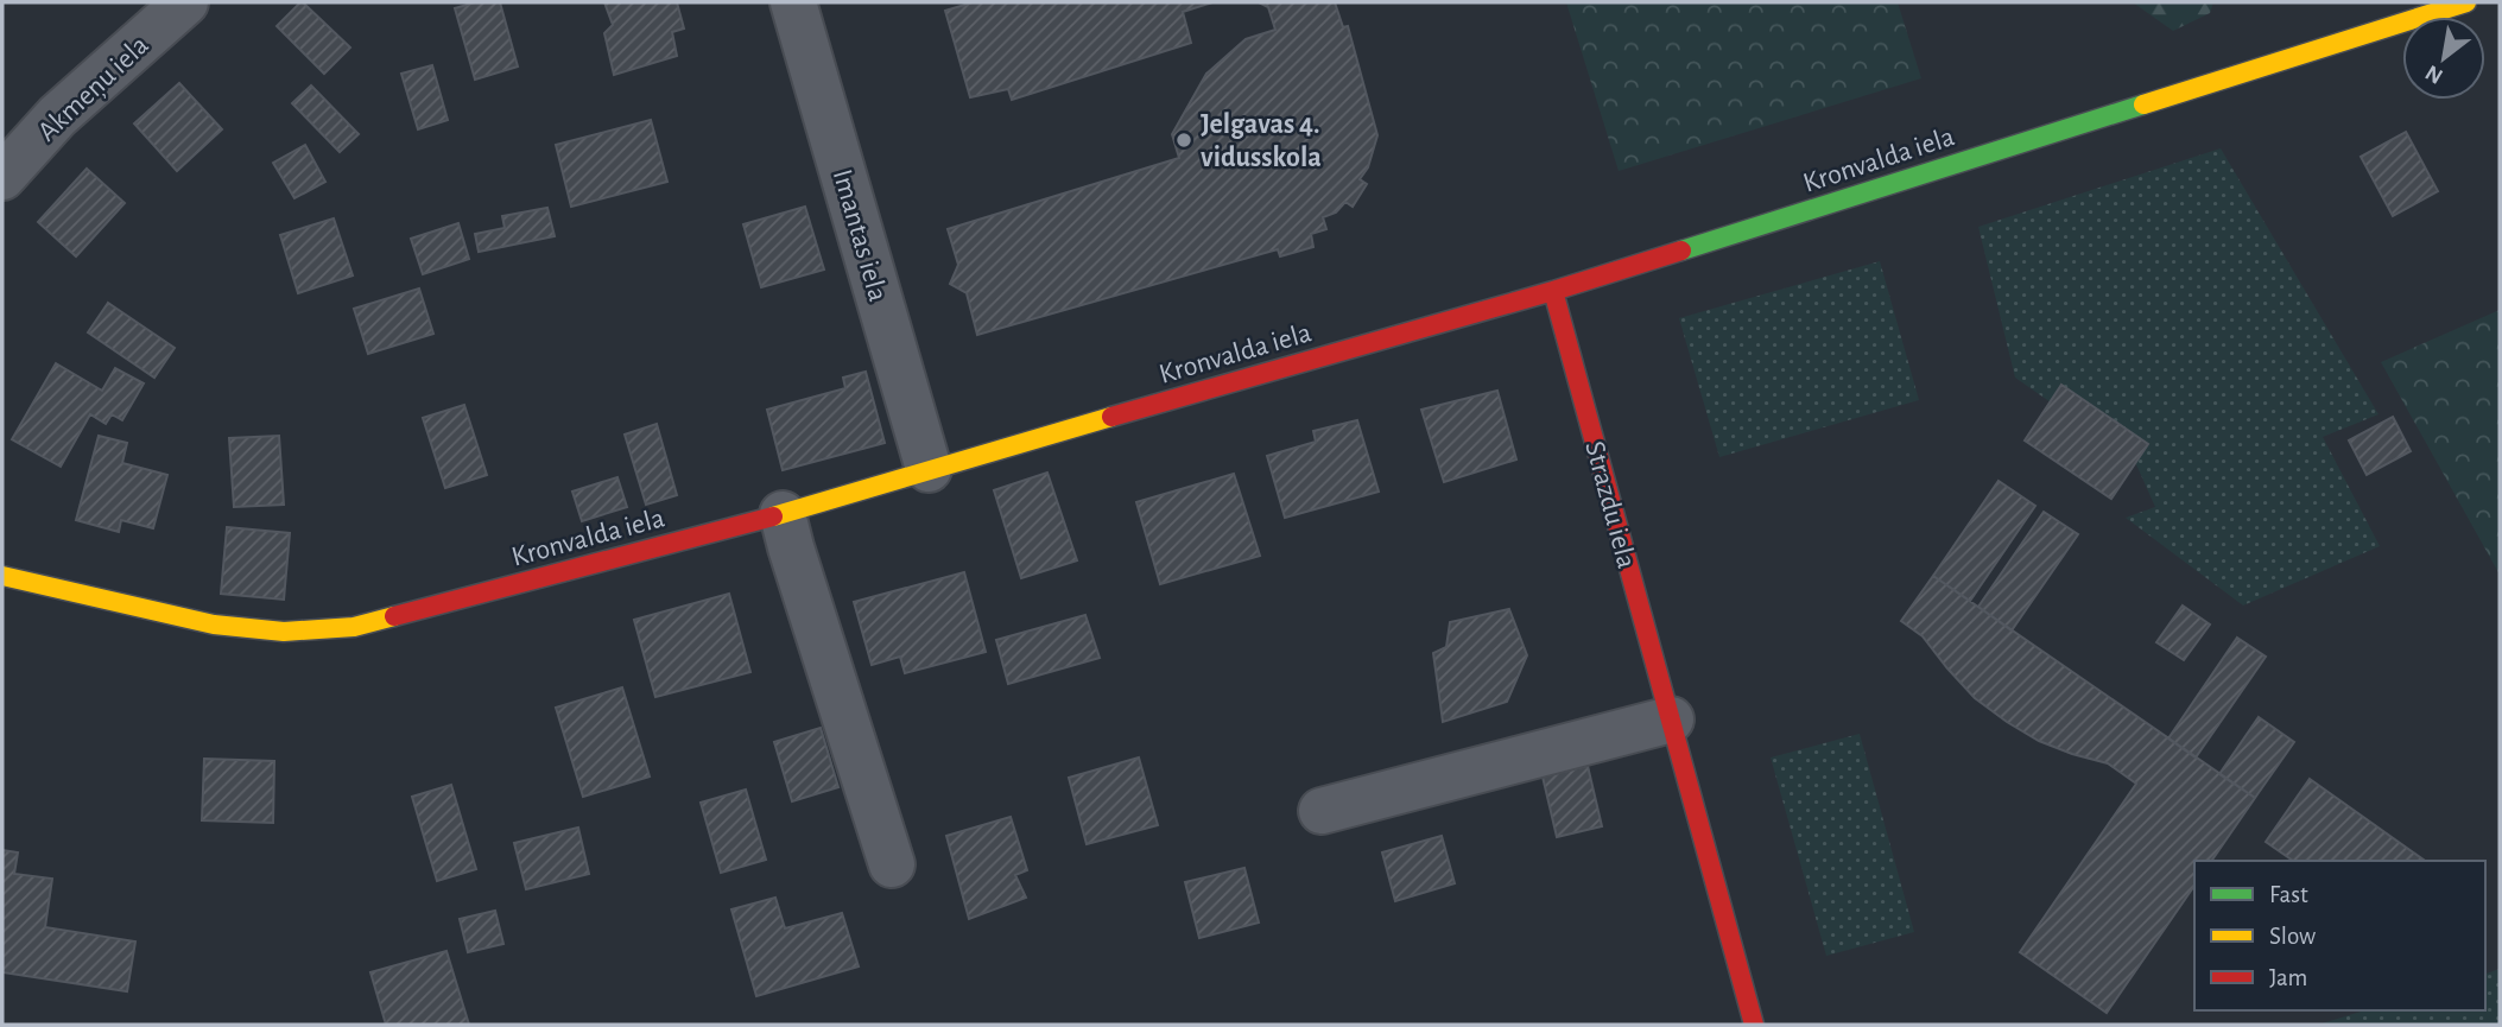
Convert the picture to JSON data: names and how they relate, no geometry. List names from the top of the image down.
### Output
{
  "streets": {
    "street": [
      "Akmeņu iela",
      "Kronvalda iela",
      "Imantas iela",
      "Strazdu iela"
    ]
  },
  "crossings": [
    ["Kronvalda iela", "Imantas iela"],
    ["Kronvalda iela", "Strazdu iela"]
  ],
  "places": ["Jelgavas 4. vidusskola"],
  "legend": ["Fast", "Slow", "Jam"],
  "north": "bottom left"
}
